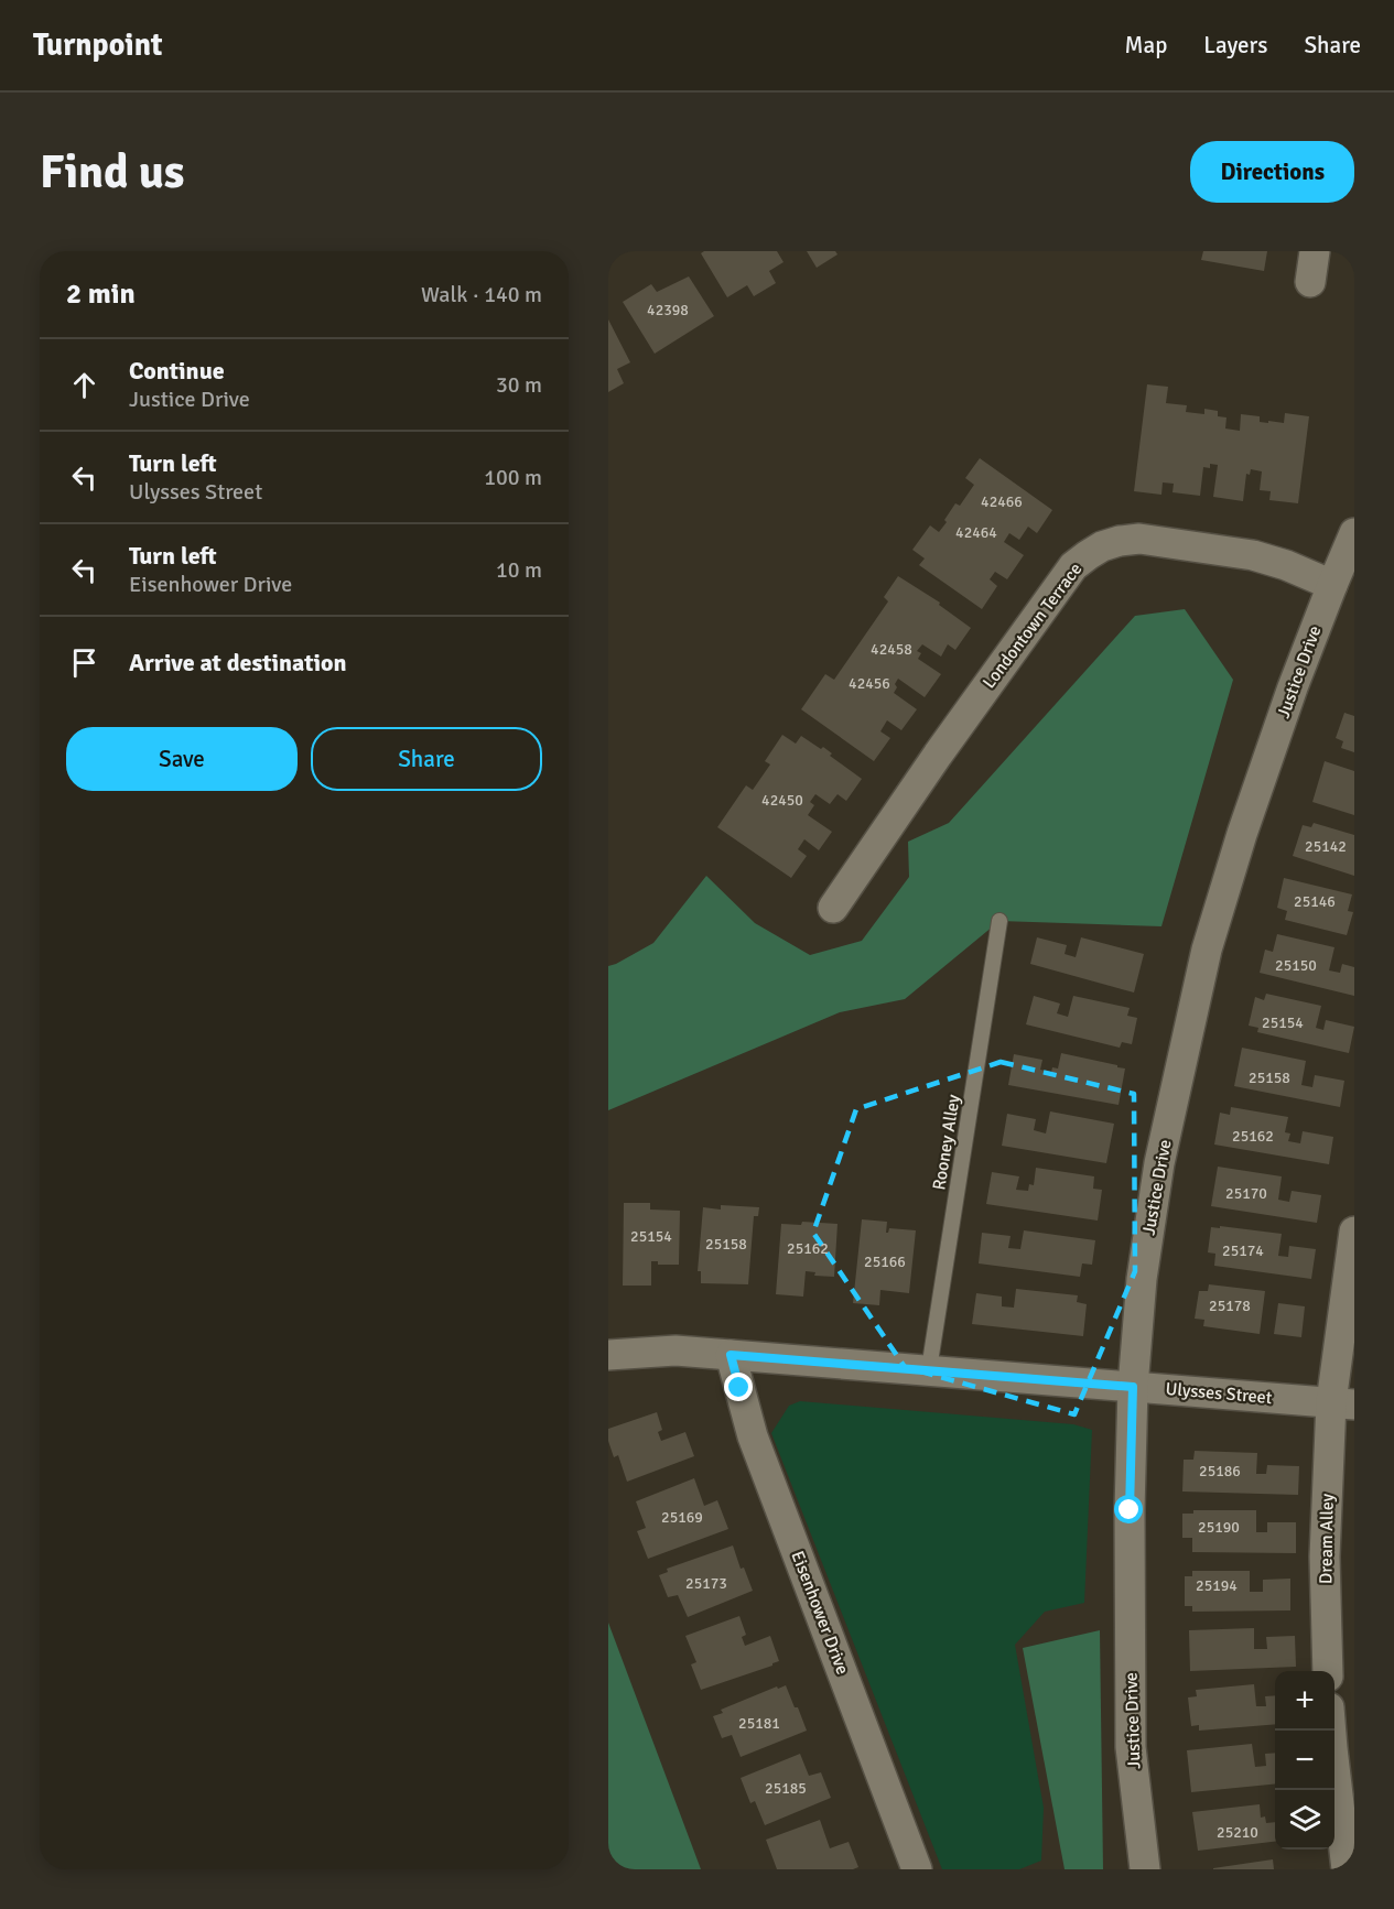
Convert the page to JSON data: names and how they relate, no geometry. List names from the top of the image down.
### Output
{
  "streets": {
    "street": [
      "Londontown Terrace",
      "Justice Drive",
      "Ulysses Street",
      "Dream Alley",
      "Eisenhower Drive"
    ],
    "lane": ["Rooney Alley"]
  },
  "crossings": [
    ["Londontown Terrace", "Justice Drive"],
    ["Justice Drive", "Ulysses Street"],
    ["Rooney Alley", "Ulysses Street"],
    ["Ulysses Street", "Dream Alley"],
    ["Ulysses Street", "Eisenhower Drive"]
  ],
  "house_numbers": [
    "42398",
    "42466",
    "42464",
    "42458",
    "42456",
    "42450",
    "25142",
    "25146",
    "25150",
    "25154",
    "25158",
    "25162",
    "25170",
    "25154",
    "25158",
    "25162",
    "25174",
    "25166",
    "25178",
    "25186",
    "25169",
    "25190",
    "25173",
    "25194",
    "25181",
    "25185",
    "25210"
  ],
  "page": {
    "header": "Turnpoint",
    "nav": ["Map", "Layers", "Share"],
    "buttons": [
      "Directions",
      ["Save", "Share"]
    ],
    "title": "Find us",
    "heading": ["2 min", "Walk · 140 m"],
    "list": [
      ["Continue", "Justice Drive", "30 m"],
      ["Turn left", "Ulysses Street", "100 m"],
      ["Turn left", "Eisenhower Drive", "10 m"],
      "Arrive at destination"
    ],
    "map_buttons": ["+", "−"]
  }
}
